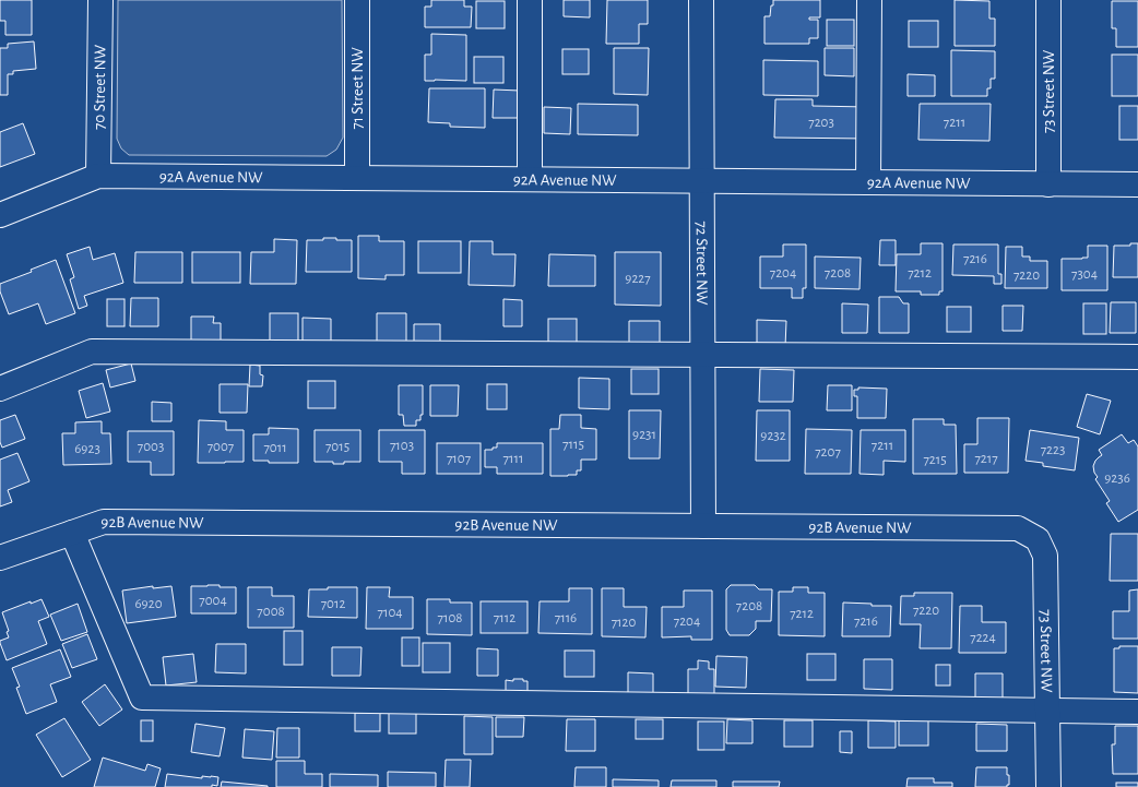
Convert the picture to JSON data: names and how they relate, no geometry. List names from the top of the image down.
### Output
{
  "streets": {
    "street": [
      "70 Street NW",
      "71 Street NW",
      "73 Street NW",
      "92A Avenue NW",
      "72 Street NW",
      "92B Avenue NW"
    ]
  },
  "crossings": [
    ["70 Street NW", "92A Avenue NW"],
    ["71 Street NW", "92A Avenue NW"],
    ["73 Street NW", "92A Avenue NW"],
    ["73 Street NW", "92B Avenue NW"],
    ["92A Avenue NW", "72 Street NW"],
    ["72 Street NW", "92B Avenue NW"]
  ],
  "house_numbers": [
    "7203",
    "7211",
    "7216",
    "7204",
    "7208",
    "7212",
    "7304",
    "7220",
    "9227",
    "9231",
    "9232",
    "7115",
    "7103",
    "7211",
    "7003",
    "7007",
    "7015",
    "7011",
    "6923",
    "7223",
    "7207",
    "7107",
    "7111",
    "7217",
    "7215",
    "9236",
    "7004",
    "6920",
    "7012",
    "7208",
    "7220",
    "7008",
    "7104",
    "7212",
    "7108",
    "7112",
    "7116",
    "7204",
    "7216",
    "7120",
    "7224"
  ]
}
